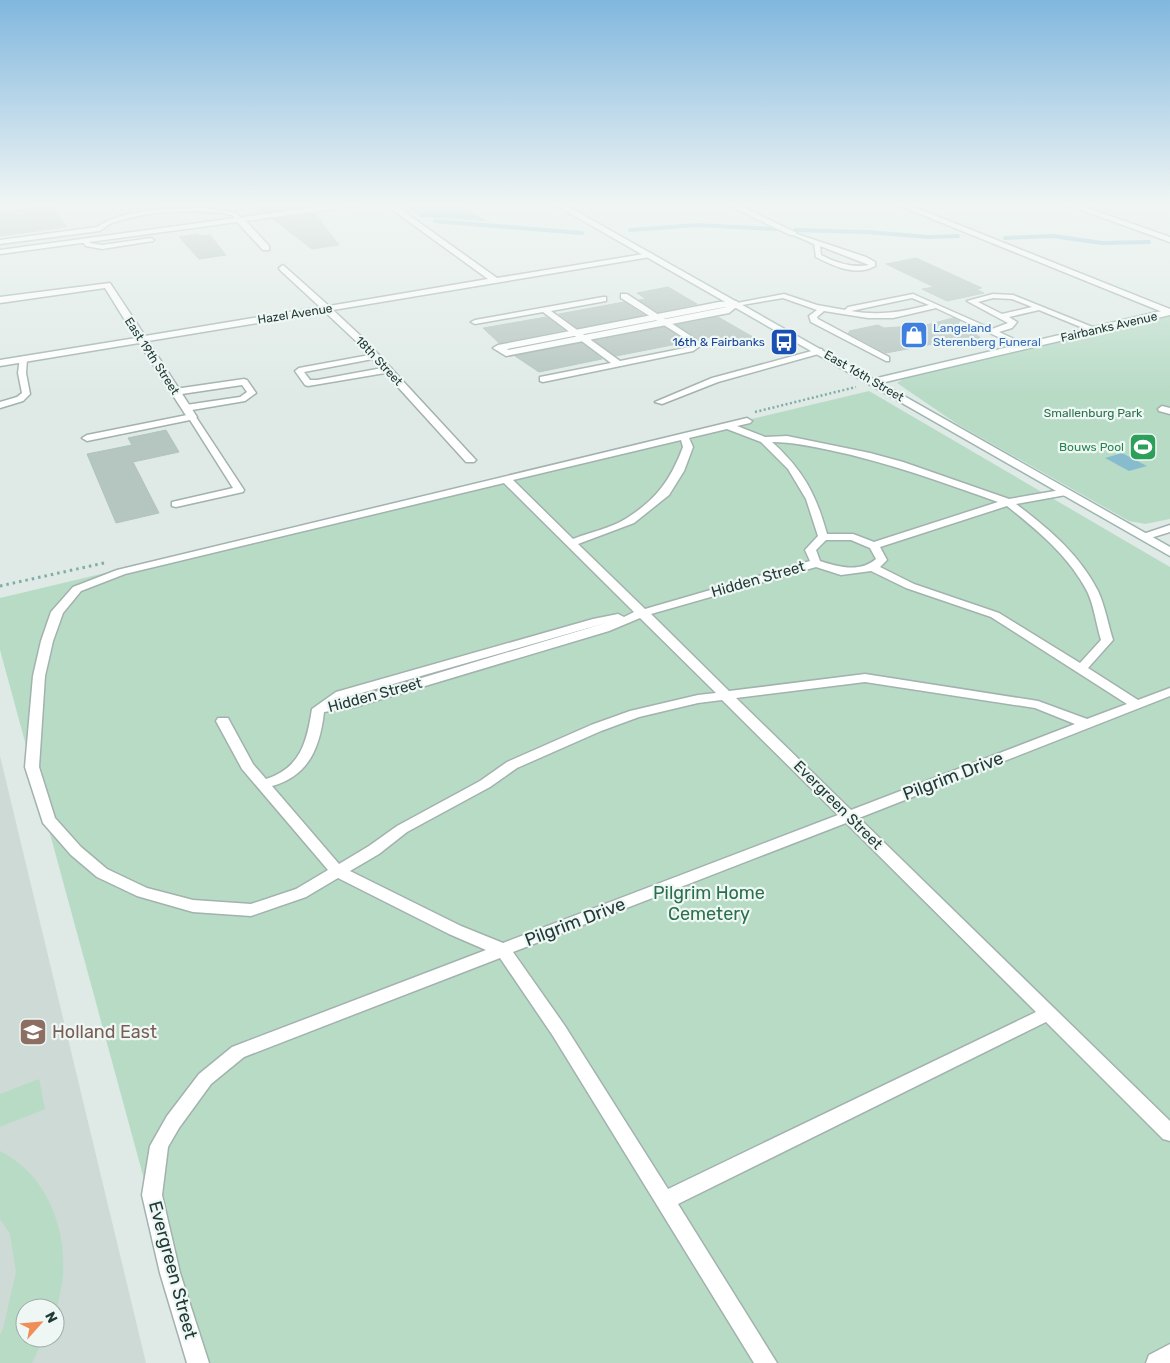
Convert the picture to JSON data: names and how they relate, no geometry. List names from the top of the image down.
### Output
{
  "streets": {
    "street": [
      "Hazel Avenue",
      "Fairbanks Avenue",
      "East 19th Street",
      "18th Street",
      "East 16th Street"
    ],
    "lane": ["Hidden Street", "Pilgrim Drive", "Evergreen Street"]
  },
  "crossings": [
    ["Hazel Avenue", "East 19th Street"],
    ["Hazel Avenue", "18th Street"],
    ["Fairbanks Avenue", "East 16th Street"],
    ["Hidden Street", "Evergreen Street"],
    ["Pilgrim Drive", "Evergreen Street"]
  ],
  "parks": ["Smallenburg Park", "Pilgrim Home Cemetery"],
  "places": {
    "shop": ["Langeland Sterenberg Funeral"],
    "bus stop": ["16th & Fairbanks"],
    "sports": ["Bouws Pool"],
    "school or university": ["Holland East"]
  },
  "north": "top right"
}
